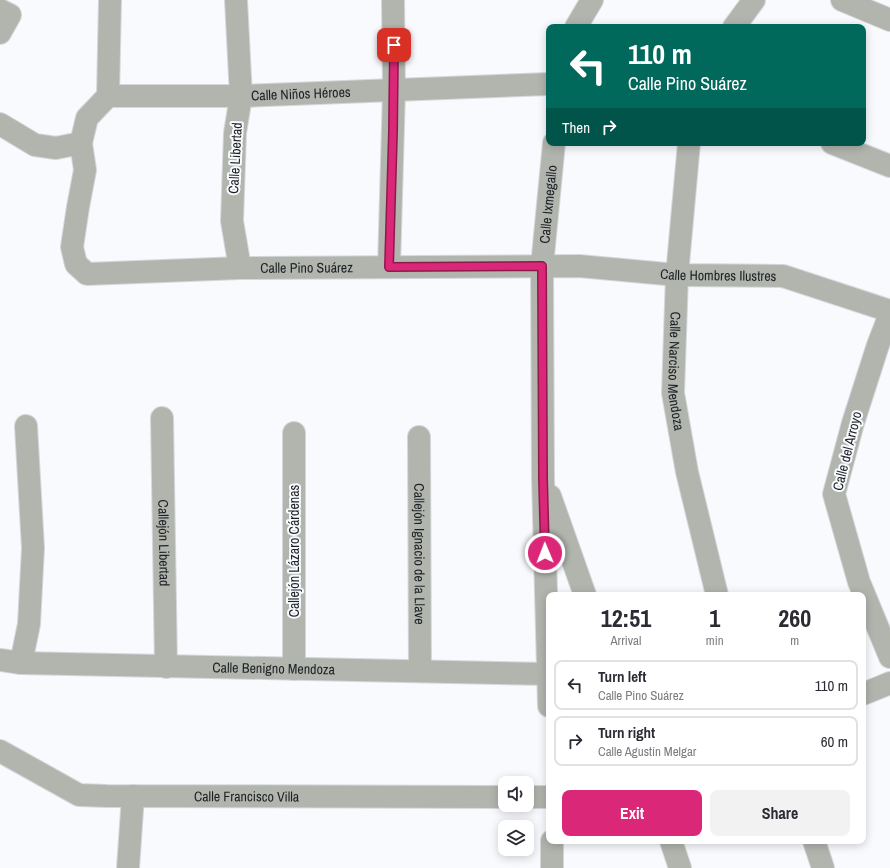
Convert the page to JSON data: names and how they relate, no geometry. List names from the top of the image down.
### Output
{
  "streets": {
    "street": [
      "Calle Niños Héroes",
      "Calle Libertad",
      "Calle Ixmegallo",
      "Calle Pino Suárez",
      "Calle Hombres Ilustres",
      "Calle Narciso Mendoza",
      "Calle del Arroyo",
      "Callejón Libertad",
      "Callejón Lázaro Cárdenas",
      "Callejón Ignacio de la Llave",
      "Calle Benigno Mendoza",
      "Calle Francisco Villa"
    ]
  },
  "crossings": [
    ["Calle Niños Héroes", "Calle Libertad"],
    ["Calle Libertad", "Calle Pino Suárez"],
    ["Calle Ixmegallo", "Calle Pino Suárez"],
    ["Calle Ixmegallo", "Calle Hombres Ilustres"],
    ["Calle Pino Suárez", "Calle Hombres Ilustres"],
    ["Calle Hombres Ilustres", "Calle Narciso Mendoza"],
    ["Calle Hombres Ilustres", "Calle del Arroyo"],
    ["Callejón Libertad", "Calle Benigno Mendoza"],
    ["Callejón Lázaro Cárdenas", "Calle Benigno Mendoza"],
    ["Callejón Ignacio de la Llave", "Calle Benigno Mendoza"]
  ],
  "page": {
    "turn": ["110 m", "Calle Pino Suárez"],
    "then": "Then",
    "eta": [
      "12:51",
      "Arrival",
      "1",
      "min",
      "260",
      "m"
    ],
    "list": [
      {
        "name": "Turn left",
        "note": "Calle Pino Suárez",
        "value": "110 m"
      },
      {
        "name": "Turn right",
        "note": "Calle Agustín Melgar",
        "value": "60 m"
      }
    ],
    "buttons": ["Exit", "Share"]
  }
}
